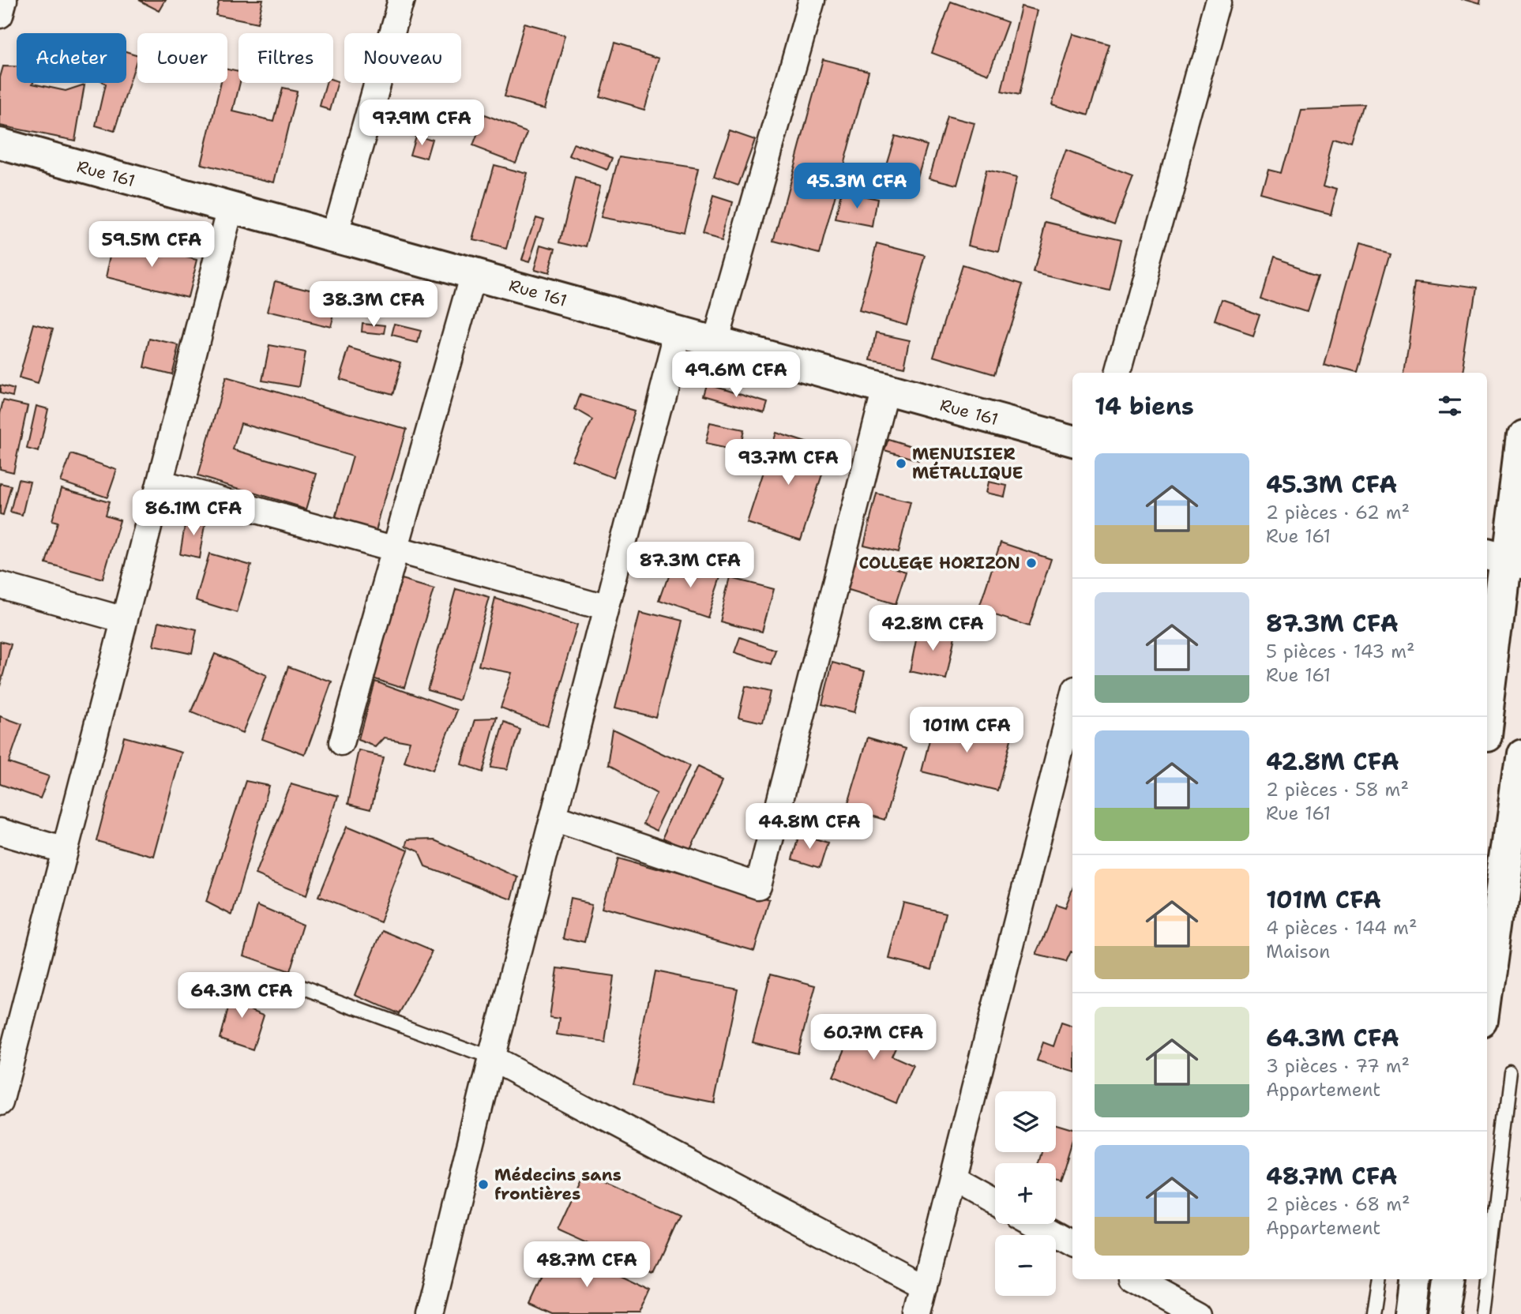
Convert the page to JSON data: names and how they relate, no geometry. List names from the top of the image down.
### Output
{
  "streets": {
    "street": ["Rue 161"]
  },
  "places": ["MENUISIER MÉTALLIQUE", "COLLEGE HORIZON", "Médecins sans frontières"],
  "page": {
    "chip": [
      "Acheter",
      "Louer",
      "Filtres",
      "Nouveau"
    ],
    "price": [
      "97.9M CFA",
      "45.3M CFA",
      "59.5M CFA",
      "38.3M CFA",
      "49.6M CFA",
      "93.7M CFA",
      "86.1M CFA",
      "87.3M CFA",
      "42.8M CFA",
      "101M CFA",
      "44.8M CFA",
      "64.3M CFA",
      "60.7M CFA",
      "48.7M CFA"
    ],
    "heading": "14 biens",
    "list": [
      {
        "name": "45.3M CFA",
        "note": "2 pièces · 62 m² · Rue 161"
      },
      {
        "name": "87.3M CFA",
        "note": "5 pièces · 143 m² · Rue 161"
      },
      {
        "name": "42.8M CFA",
        "note": "2 pièces · 58 m² · Rue 161"
      },
      {
        "name": "101M CFA",
        "note": "4 pièces · 144 m² · Maison"
      },
      {
        "name": "64.3M CFA",
        "note": "3 pièces · 77 m² · Appartement"
      },
      {
        "name": "48.7M CFA",
        "note": "2 pièces · 68 m² · Appartement"
      }
    ],
    "map_buttons": ["+", "−"]
  }
}
